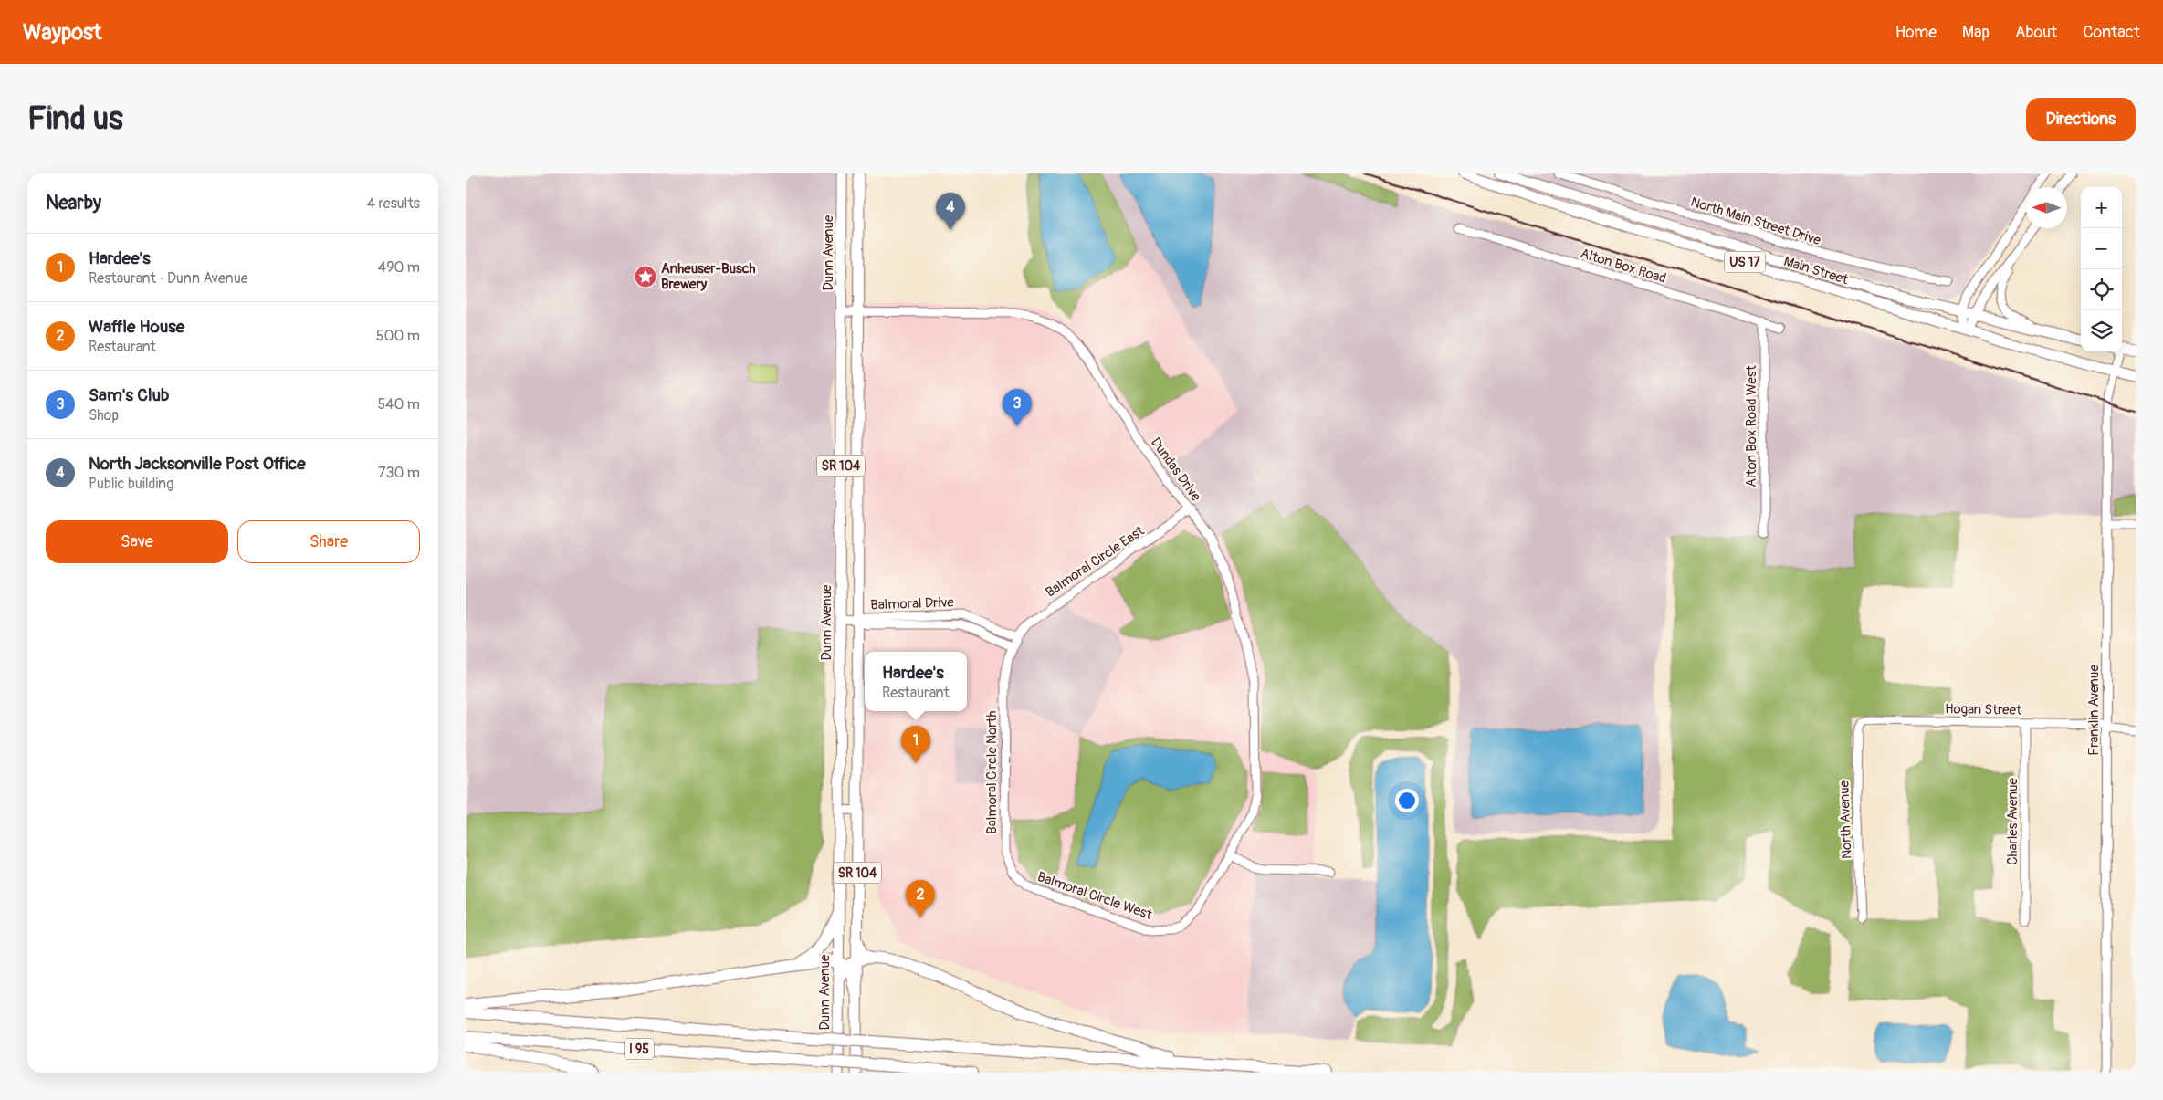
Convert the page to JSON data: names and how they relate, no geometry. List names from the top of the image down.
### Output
{
  "streets": {
    "highway": ["I 95"],
    "main road": [
      "Dunn Avenue",
      "US 17",
      "Main Street",
      "SR 104"
    ],
    "street": [
      "North Main Street Drive",
      "Alton Box Road",
      "Alton Box Road West",
      "Dundas Drive",
      "Balmoral Circle East",
      "Balmoral Drive",
      "Hogan Street",
      "Franklin Avenue",
      "Balmoral Circle North",
      "North Avenue",
      "Charles Avenue",
      "Balmoral Circle West"
    ]
  },
  "crossings": [
    ["Dunn Avenue", "SR 104"],
    ["Dunn Avenue", "Dundas Drive"],
    ["Dunn Avenue", "Balmoral Drive"],
    ["Alton Box Road", "Alton Box Road West"],
    ["Main Street", "Franklin Avenue"],
    ["SR 104", "Dundas Drive"],
    ["SR 104", "Balmoral Drive"],
    ["Dundas Drive", "Balmoral Circle East"],
    ["Dundas Drive", "Balmoral Circle West"],
    ["Balmoral Circle East", "Balmoral Drive"],
    ["Balmoral Circle East", "Balmoral Circle North"],
    ["Balmoral Drive", "Balmoral Circle North"],
    ["Hogan Street", "Franklin Avenue"],
    ["Hogan Street", "North Avenue"],
    ["Hogan Street", "Charles Avenue"],
    ["Balmoral Circle North", "Balmoral Circle West"]
  ],
  "places": {
    "place": ["Anheuser-Busch Brewery"]
  },
  "north": "left",
  "page": {
    "header": "Waypost",
    "nav": [
      "Home",
      "Map",
      "About",
      "Contact"
    ],
    "buttons": [
      "Directions",
      ["Save", "Share"]
    ],
    "title": "Find us",
    "heading": ["Nearby", "4 results"],
    "map_buttons": ["+", "−"],
    "pins": [
      "4",
      "3",
      "1",
      "2"
    ],
    "list": [
      {
        "mark": "1",
        "name": "Hardee's",
        "note": "Restaurant · Dunn Avenue",
        "value": "490 m"
      },
      {
        "mark": "2",
        "name": "Waffle House",
        "note": "Restaurant",
        "value": "500 m"
      },
      {
        "mark": "3",
        "name": "Sam's Club",
        "note": "Shop",
        "value": "540 m"
      },
      {
        "mark": "4",
        "name": "North Jacksonville Post Office",
        "note": "Public building",
        "value": "730 m"
      }
    ],
    "popup": ["Hardee's", "Restaurant"]
  }
}
